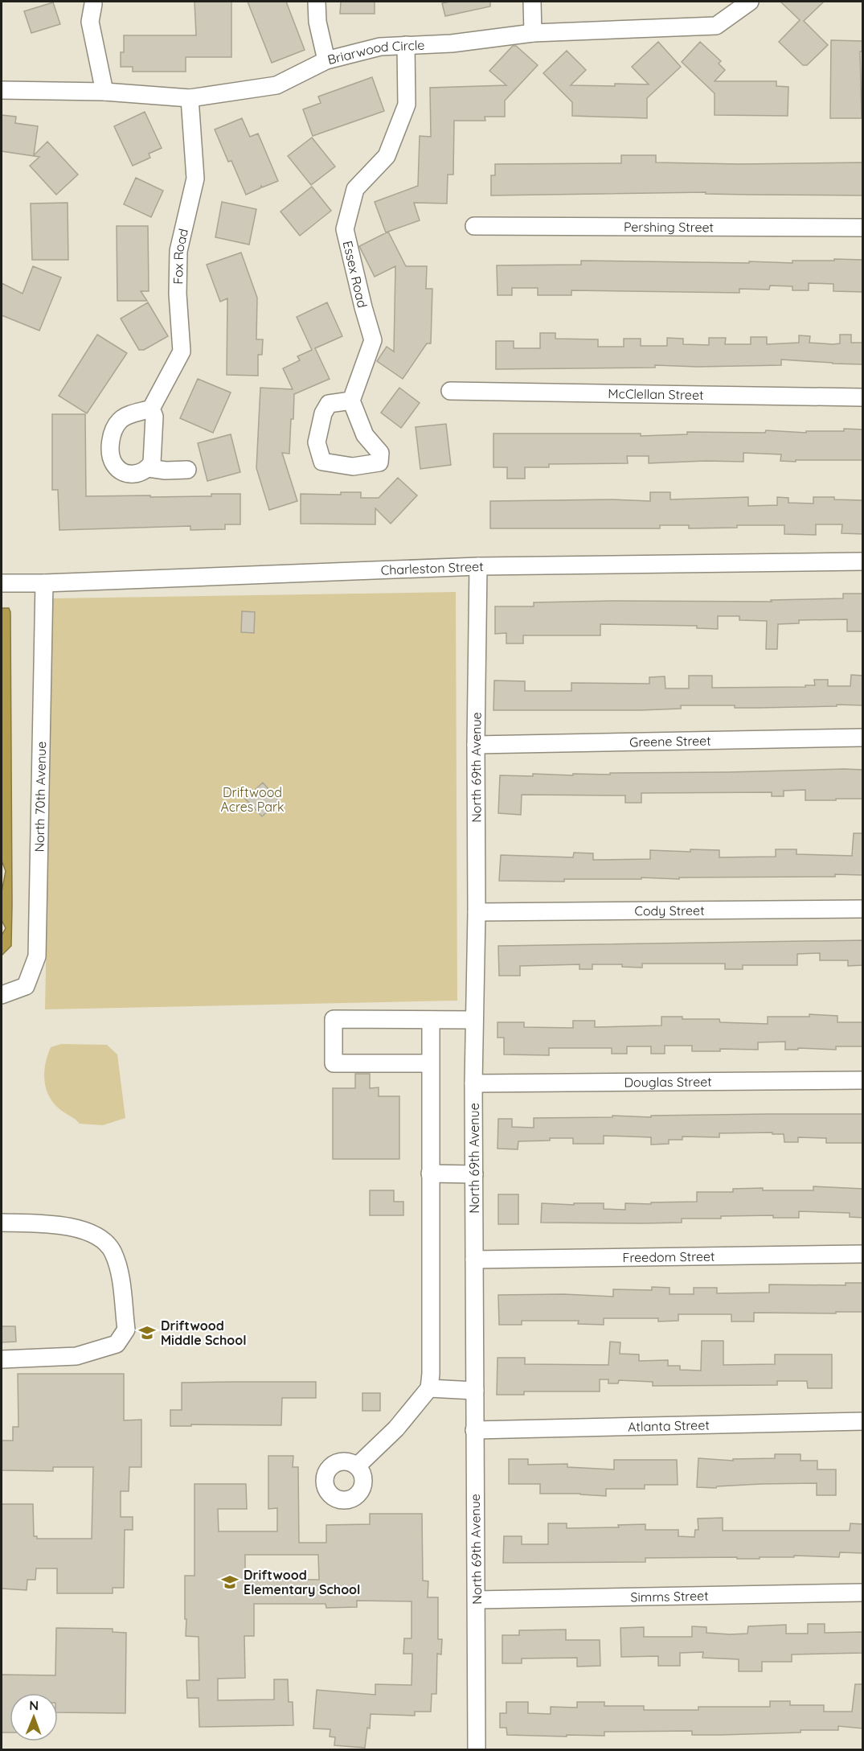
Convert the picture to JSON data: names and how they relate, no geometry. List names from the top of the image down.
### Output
{
  "streets": {
    "street": [
      "Briarwood Circle",
      "Pershing Street",
      "Fox Road",
      "Essex Road",
      "McClellan Street",
      "Charleston Street",
      "Greene Street",
      "North 69th Avenue",
      "North 70th Avenue",
      "Cody Street",
      "Douglas Street",
      "Freedom Street",
      "Atlanta Street",
      "Simms Street"
    ]
  },
  "crossings": [
    ["Briarwood Circle", "Fox Road"],
    ["Briarwood Circle", "Essex Road"],
    ["Charleston Street", "North 69th Avenue"],
    ["Charleston Street", "North 70th Avenue"],
    ["Greene Street", "North 69th Avenue"],
    ["North 69th Avenue", "Cody Street"],
    ["North 69th Avenue", "Douglas Street"],
    ["North 69th Avenue", "Freedom Street"],
    ["North 69th Avenue", "Atlanta Street"],
    ["North 69th Avenue", "Simms Street"]
  ],
  "parks": ["Driftwood Acres Park"],
  "places": {
    "school or university": ["Driftwood Middle School", "Driftwood Elementary School"]
  },
  "north": "top"
}
